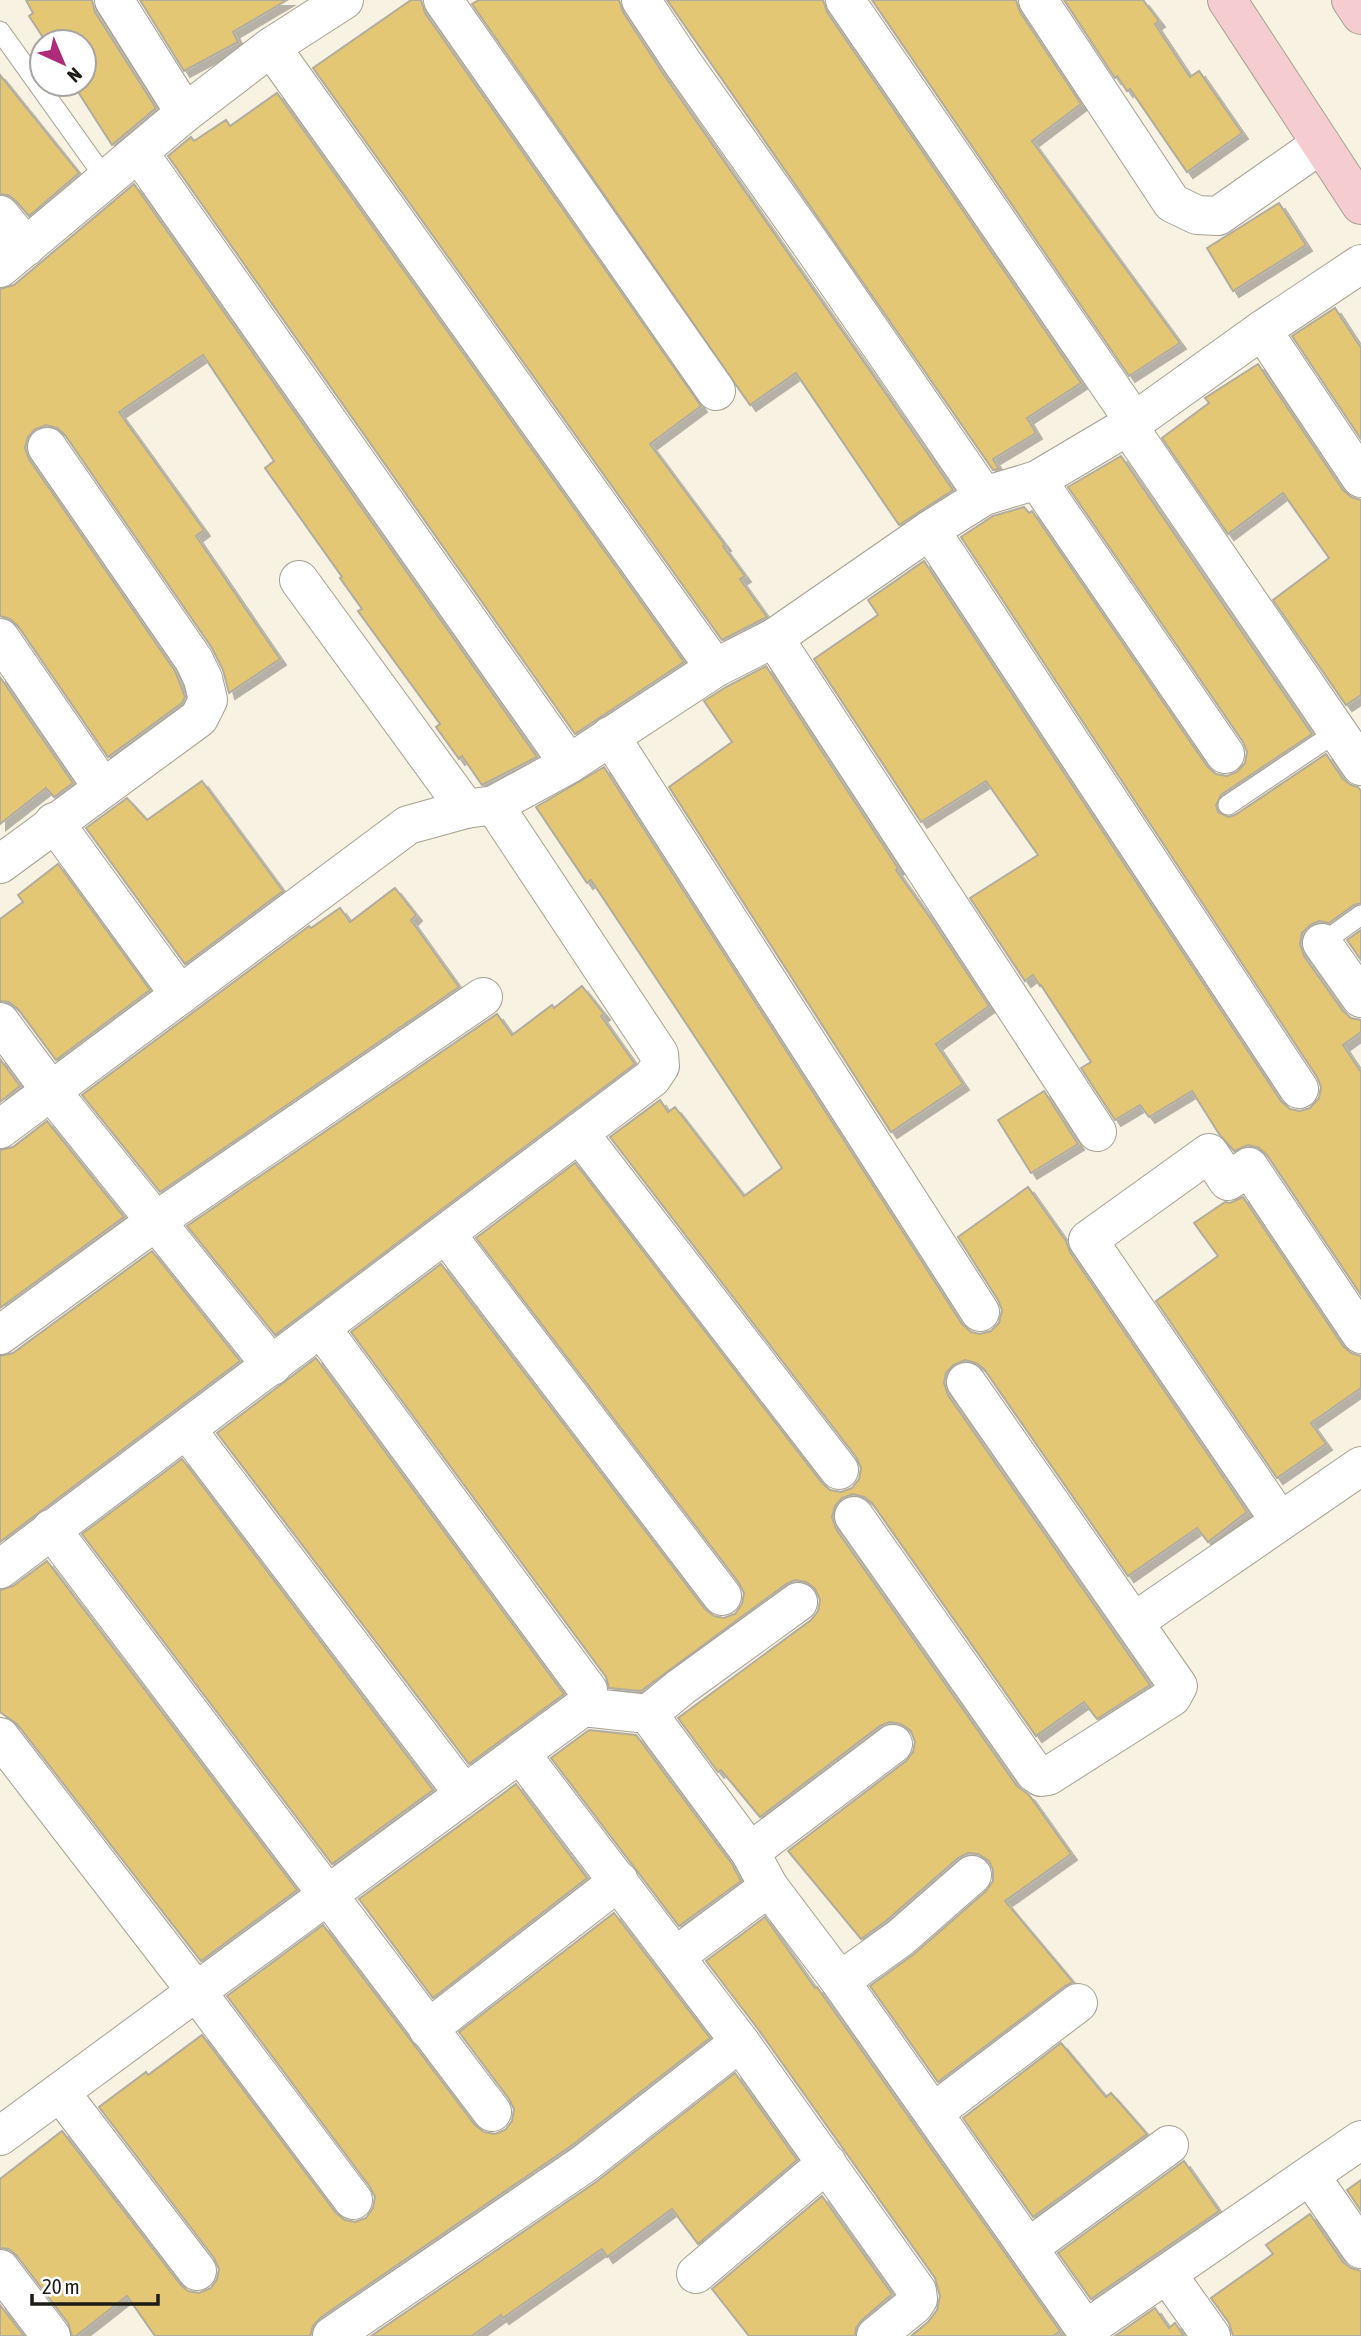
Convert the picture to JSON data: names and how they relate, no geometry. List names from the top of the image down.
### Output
{
  "scale_bar": "20 m",
  "north": "bottom right"
}
